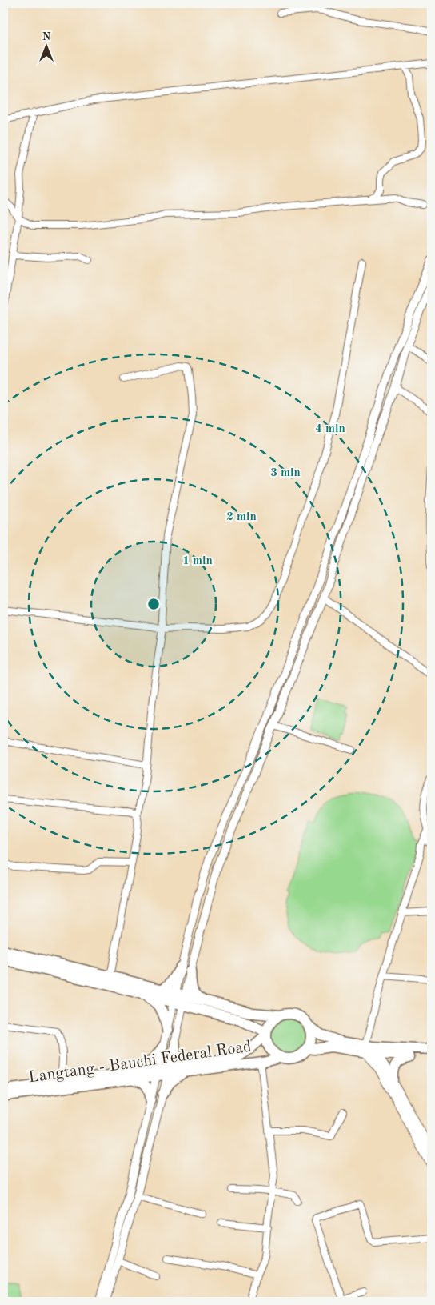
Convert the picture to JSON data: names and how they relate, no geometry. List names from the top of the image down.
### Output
{
  "streets": {
    "main road": ["Langtang - Bauchi Federal Road"]
  },
  "north": "top",
  "rings": [
    "4 min",
    "3 min",
    "2 min",
    "1 min"
  ]
}
